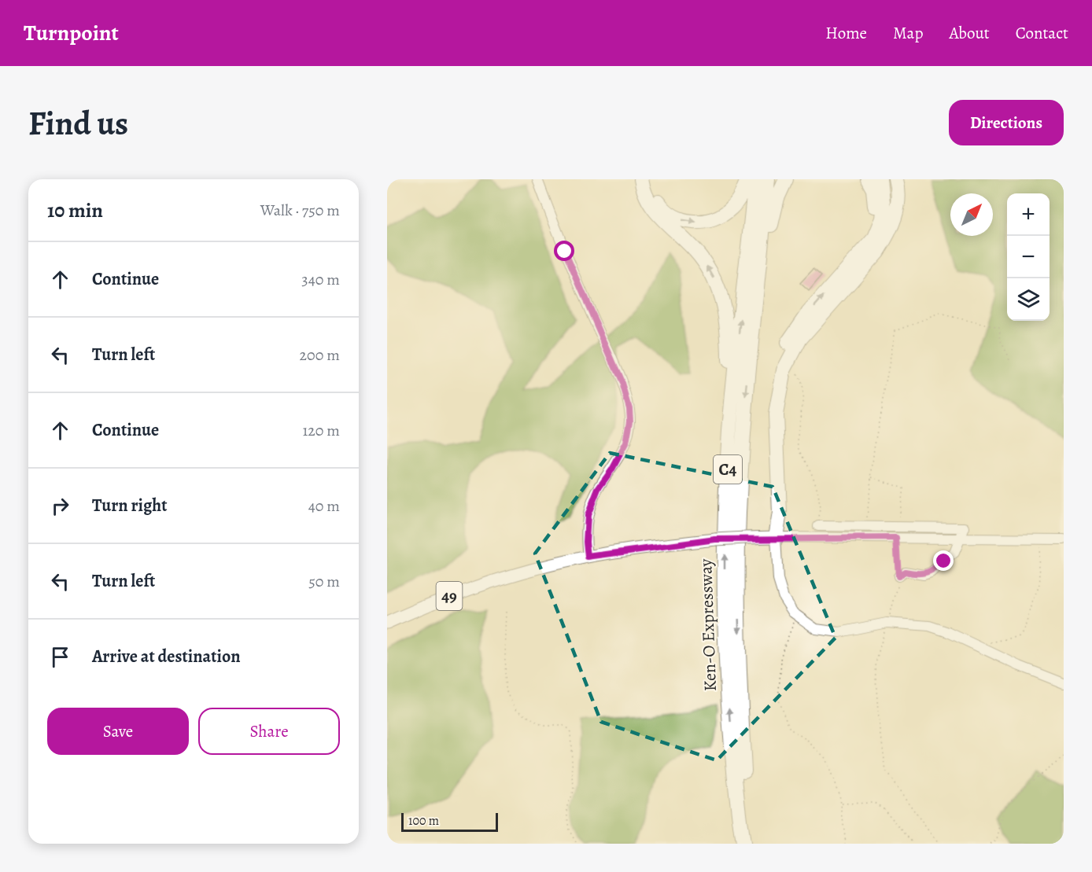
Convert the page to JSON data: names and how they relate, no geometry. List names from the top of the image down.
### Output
{
  "streets": {
    "highway": ["C4", "Ken-O Expressway"],
    "main road": ["49"]
  },
  "scale_bar": "100 m",
  "north": "top right",
  "page": {
    "header": "Turnpoint",
    "nav": [
      "Home",
      "Map",
      "About",
      "Contact"
    ],
    "buttons": [
      "Directions",
      ["Save", "Share"]
    ],
    "title": "Find us",
    "heading": ["10 min", "Walk · 750 m"],
    "map_buttons": ["+", "−"],
    "list": [
      ["Continue", "340 m"],
      ["Turn left", "200 m"],
      ["Continue", "120 m"],
      ["Turn right", "40 m"],
      ["Turn left", "50 m"],
      "Arrive at destination"
    ],
    "scale": "100 m"
  }
}
